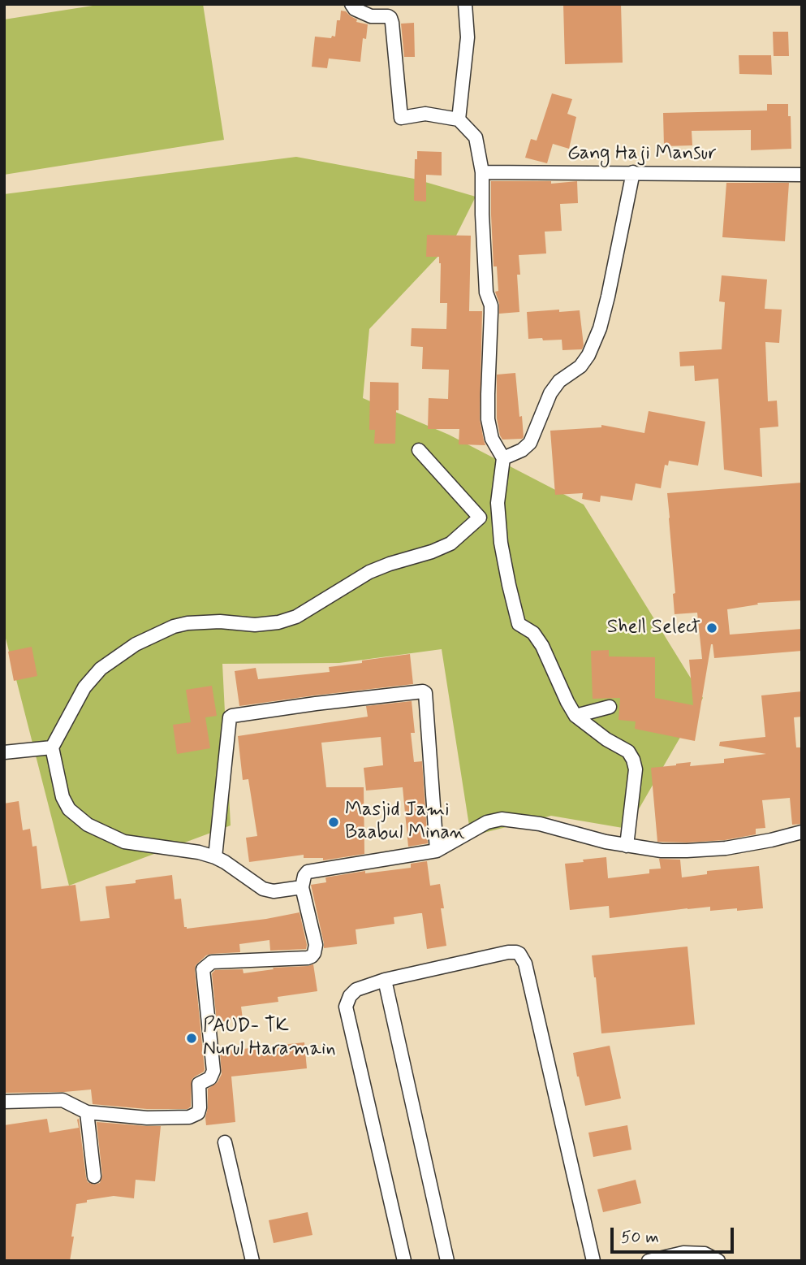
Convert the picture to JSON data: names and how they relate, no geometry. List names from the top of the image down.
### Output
{
  "streets": {
    "street": ["Gang Haji Mansur"]
  },
  "places": ["Shell Select", "Masjid Jami Baabul Minan", "PAUD- TK Nurul Haramain"],
  "scale_bar": "50 m"
}
